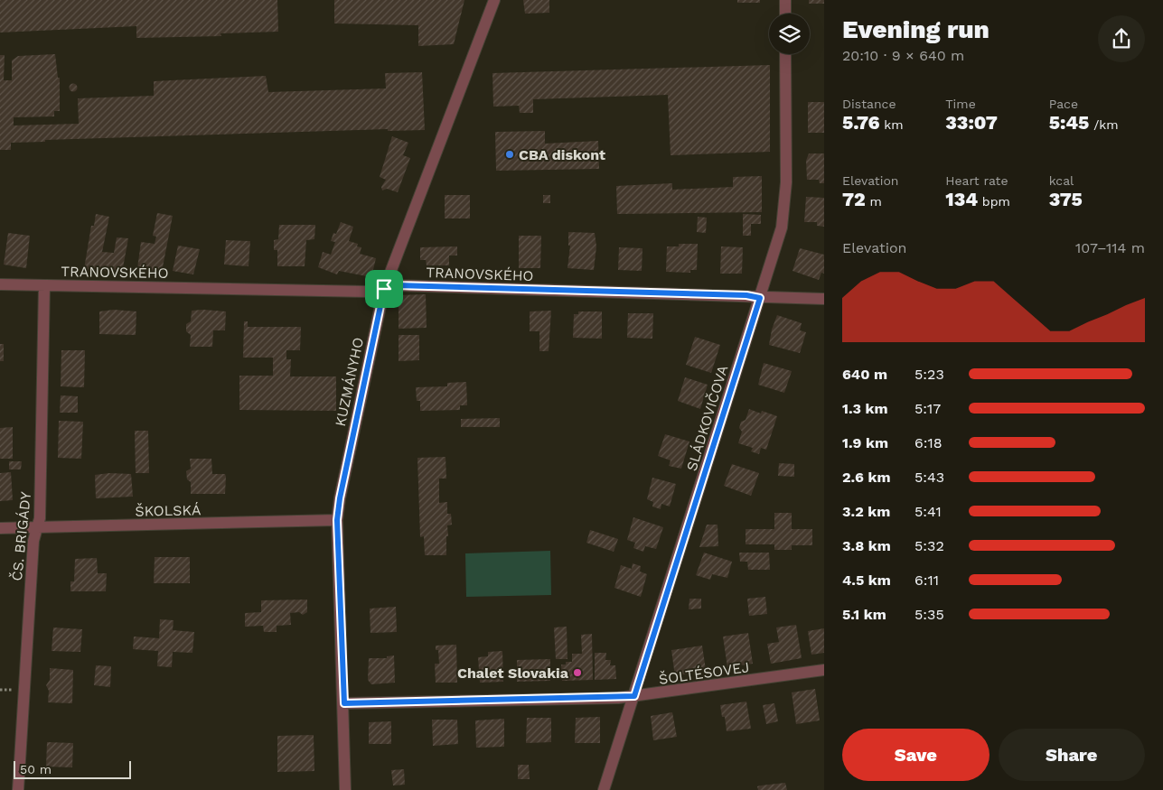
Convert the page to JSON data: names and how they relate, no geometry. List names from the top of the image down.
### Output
{
  "streets": {
    "street": [
      "TRANOVSKÉHO",
      "KUZMÁNYHO",
      "SLÁDKOVIČOVA",
      "ŠKOLSKÁ",
      "ČS. BRIGÁDY",
      "ŠOLTÉSOVEJ"
    ]
  },
  "crossings": [
    ["TRANOVSKÉHO", "KUZMÁNYHO"],
    ["TRANOVSKÉHO", "SLÁDKOVIČOVA"],
    ["TRANOVSKÉHO", "ČS. BRIGÁDY"],
    ["KUZMÁNYHO", "ŠKOLSKÁ"],
    ["KUZMÁNYHO", "ŠOLTÉSOVEJ"],
    ["SLÁDKOVIČOVA", "ŠOLTÉSOVEJ"],
    ["ŠKOLSKÁ", "ČS. BRIGÁDY"]
  ],
  "places": ["CBA diskont", "Chalet Slovakia"],
  "scale_bar": "50 m",
  "page": {
    "heading": ["Evening run", "20:10 · 9 × 640 m"],
    "stats": [
      ["Distance", "5.76 km"],
      ["Time", "33:07"],
      ["Pace", "5:45 /km"],
      ["Elevation", "72 m"],
      ["Heart rate", "134 bpm"],
      ["kcal", "375"]
    ],
    "chart": ["Elevation", "107–114 m"],
    "list": [
      {
        "name": "640 m",
        "note": "5:23"
      },
      {
        "name": "1.3 km",
        "note": "5:17"
      },
      {
        "name": "1.9 km",
        "note": "6:18"
      },
      {
        "name": "2.6 km",
        "note": "5:43"
      },
      {
        "name": "3.2 km",
        "note": "5:41"
      },
      {
        "name": "3.8 km",
        "note": "5:32"
      },
      {
        "name": "4.5 km",
        "note": "6:11"
      },
      {
        "name": "5.1 km",
        "note": "5:35"
      }
    ],
    "buttons": ["Save", "Share"],
    "scale": "50 m"
  }
}
